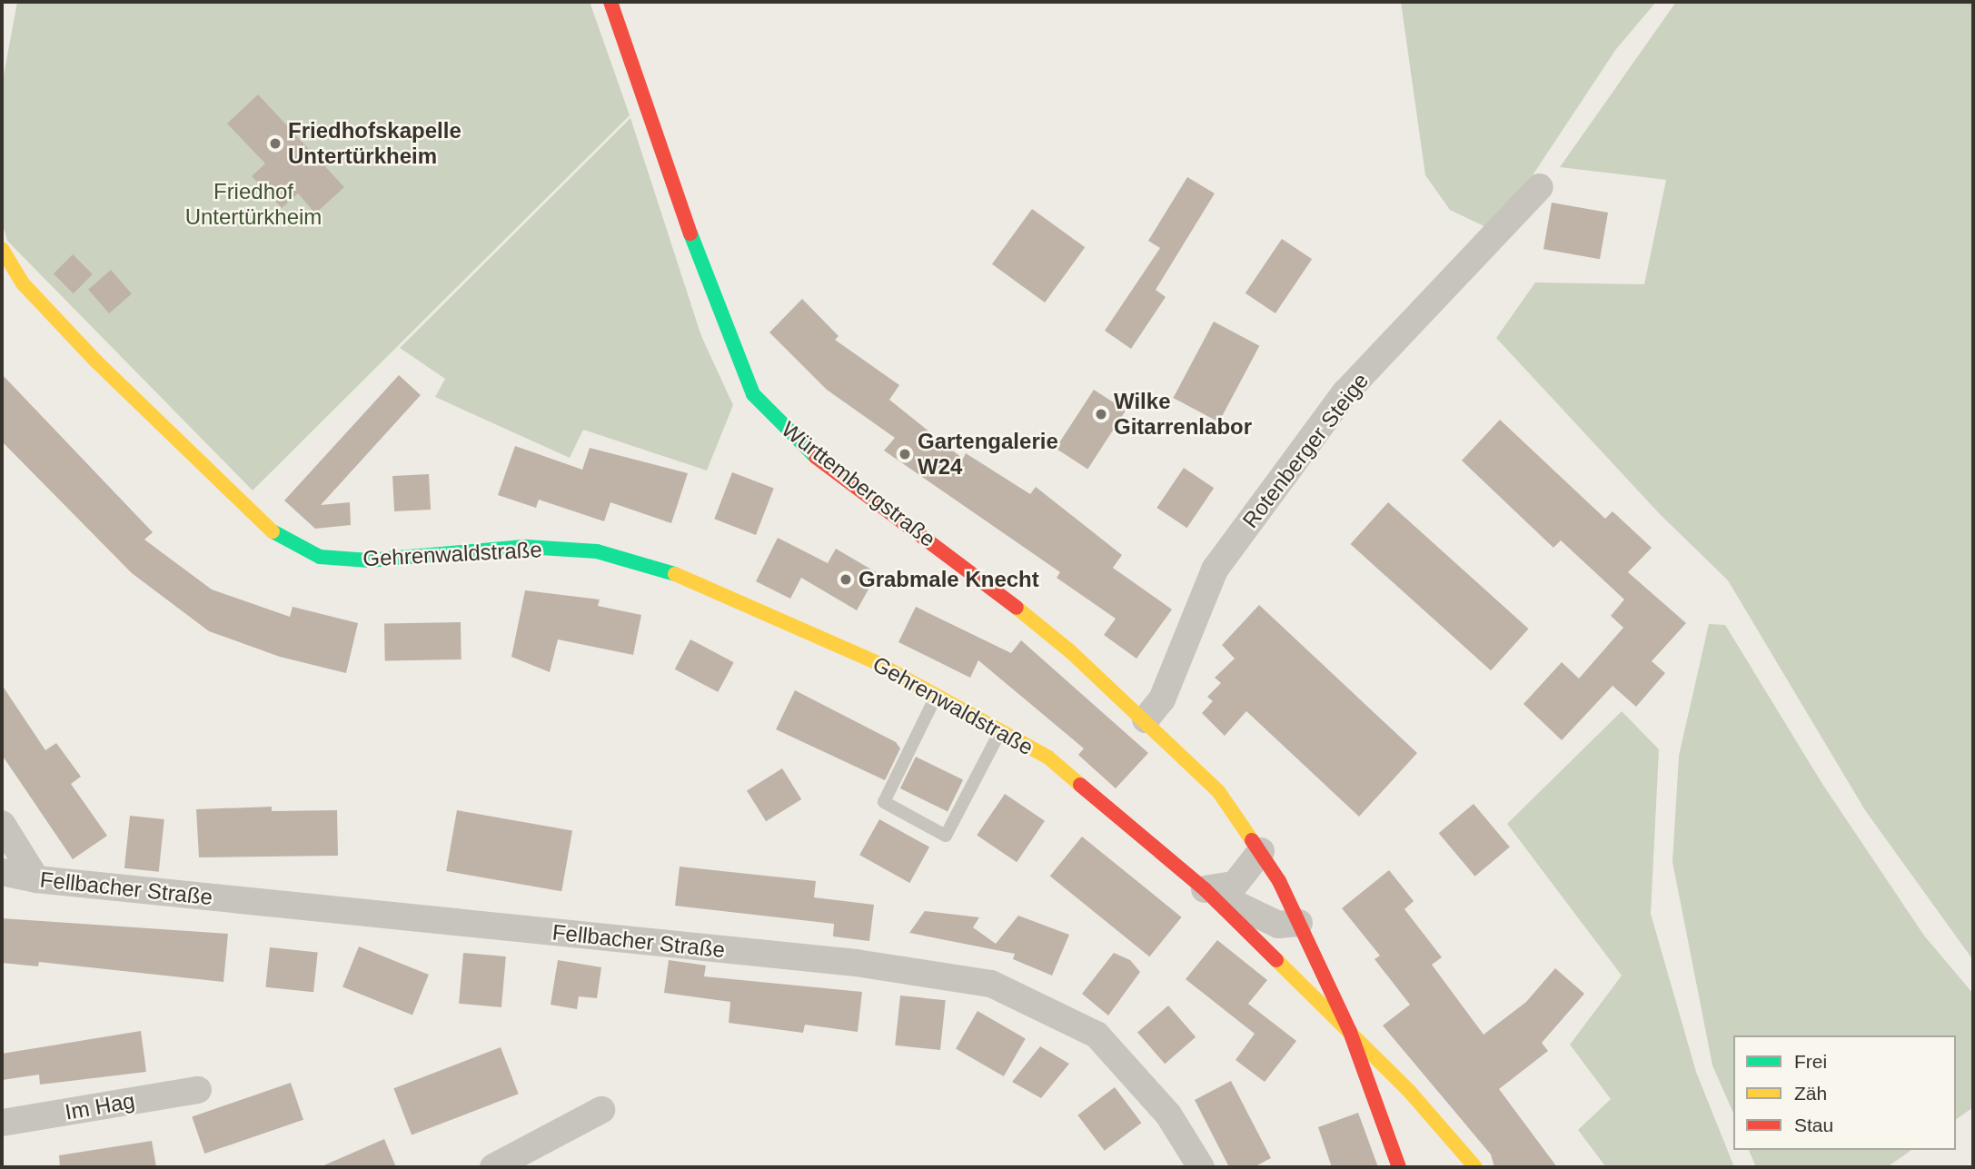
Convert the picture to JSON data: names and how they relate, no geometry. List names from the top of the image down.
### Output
{
  "streets": {
    "street": [
      "Rotenberger Steige",
      "Württembergstraße",
      "Gehrenwaldstraße",
      "Fellbacher Straße",
      "Im Hag"
    ]
  },
  "crossings": [
    ["Rotenberger Steige", "Württembergstraße"],
    ["Württembergstraße", "Gehrenwaldstraße"]
  ],
  "parks": ["Friedhof Untertürkheim"],
  "places": [
    "Friedhofskapelle Untertürkheim",
    "Wilke Gitarrenlabor",
    "Gartengalerie W24",
    "Grabmale Knecht"
  ],
  "legend": ["Frei", "Zäh", "Stau"]
}
